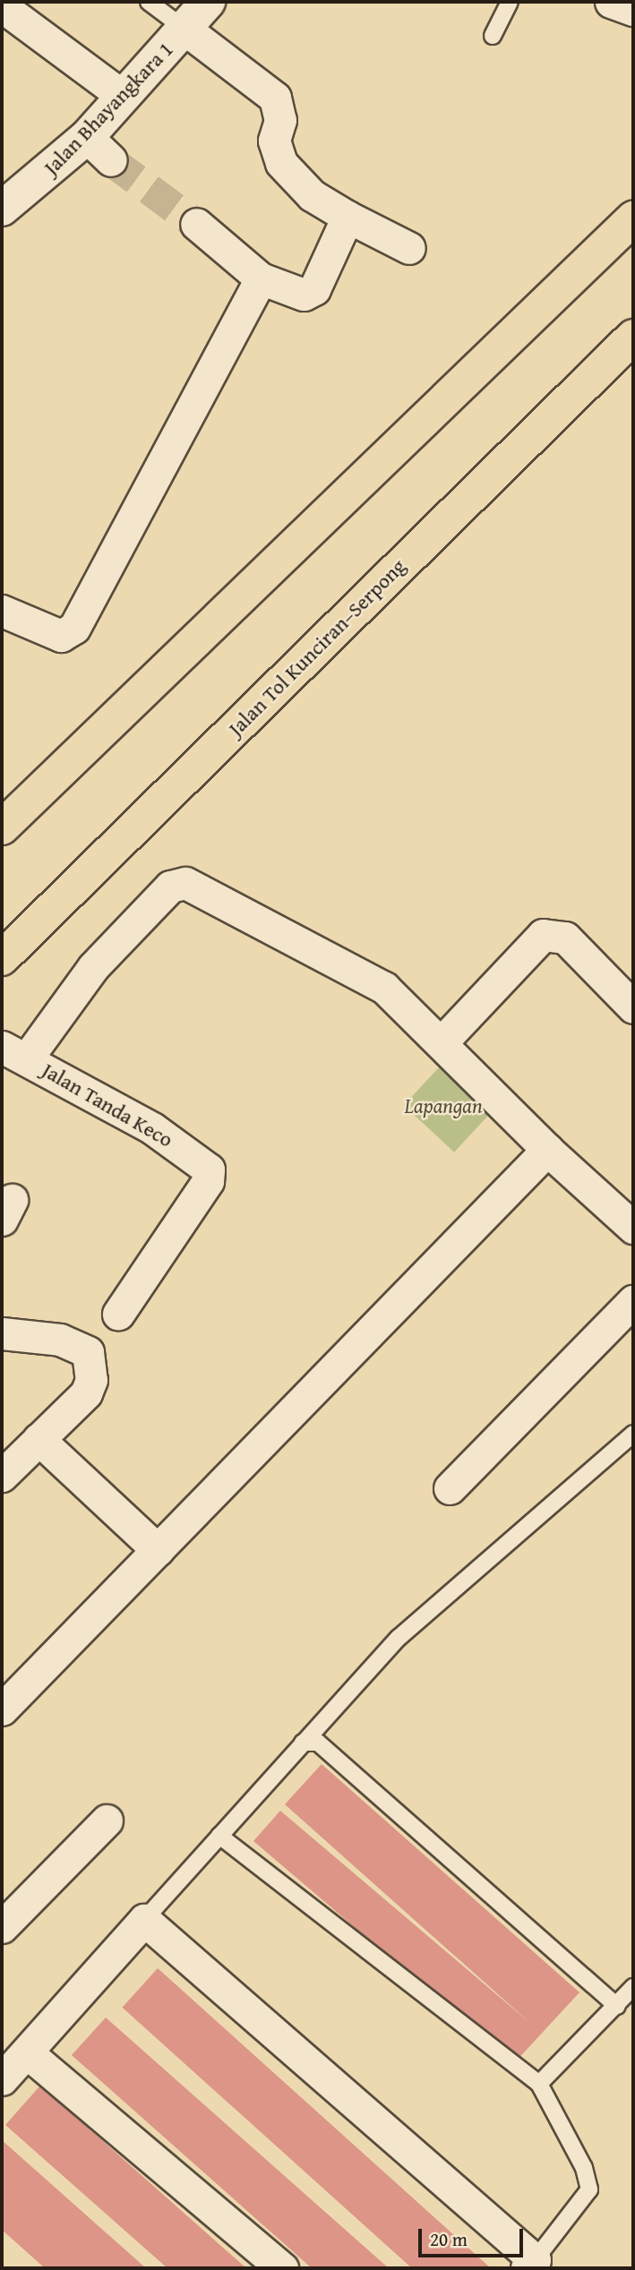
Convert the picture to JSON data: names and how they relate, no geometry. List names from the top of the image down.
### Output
{
  "streets": {
    "highway": ["Jalan Tol Kunciran–Serpong"],
    "street": ["Jalan Bhayangkara 1", "Jalan Tanda Keco"]
  },
  "parks": ["Lapangan"],
  "scale_bar": "20 m"
}
